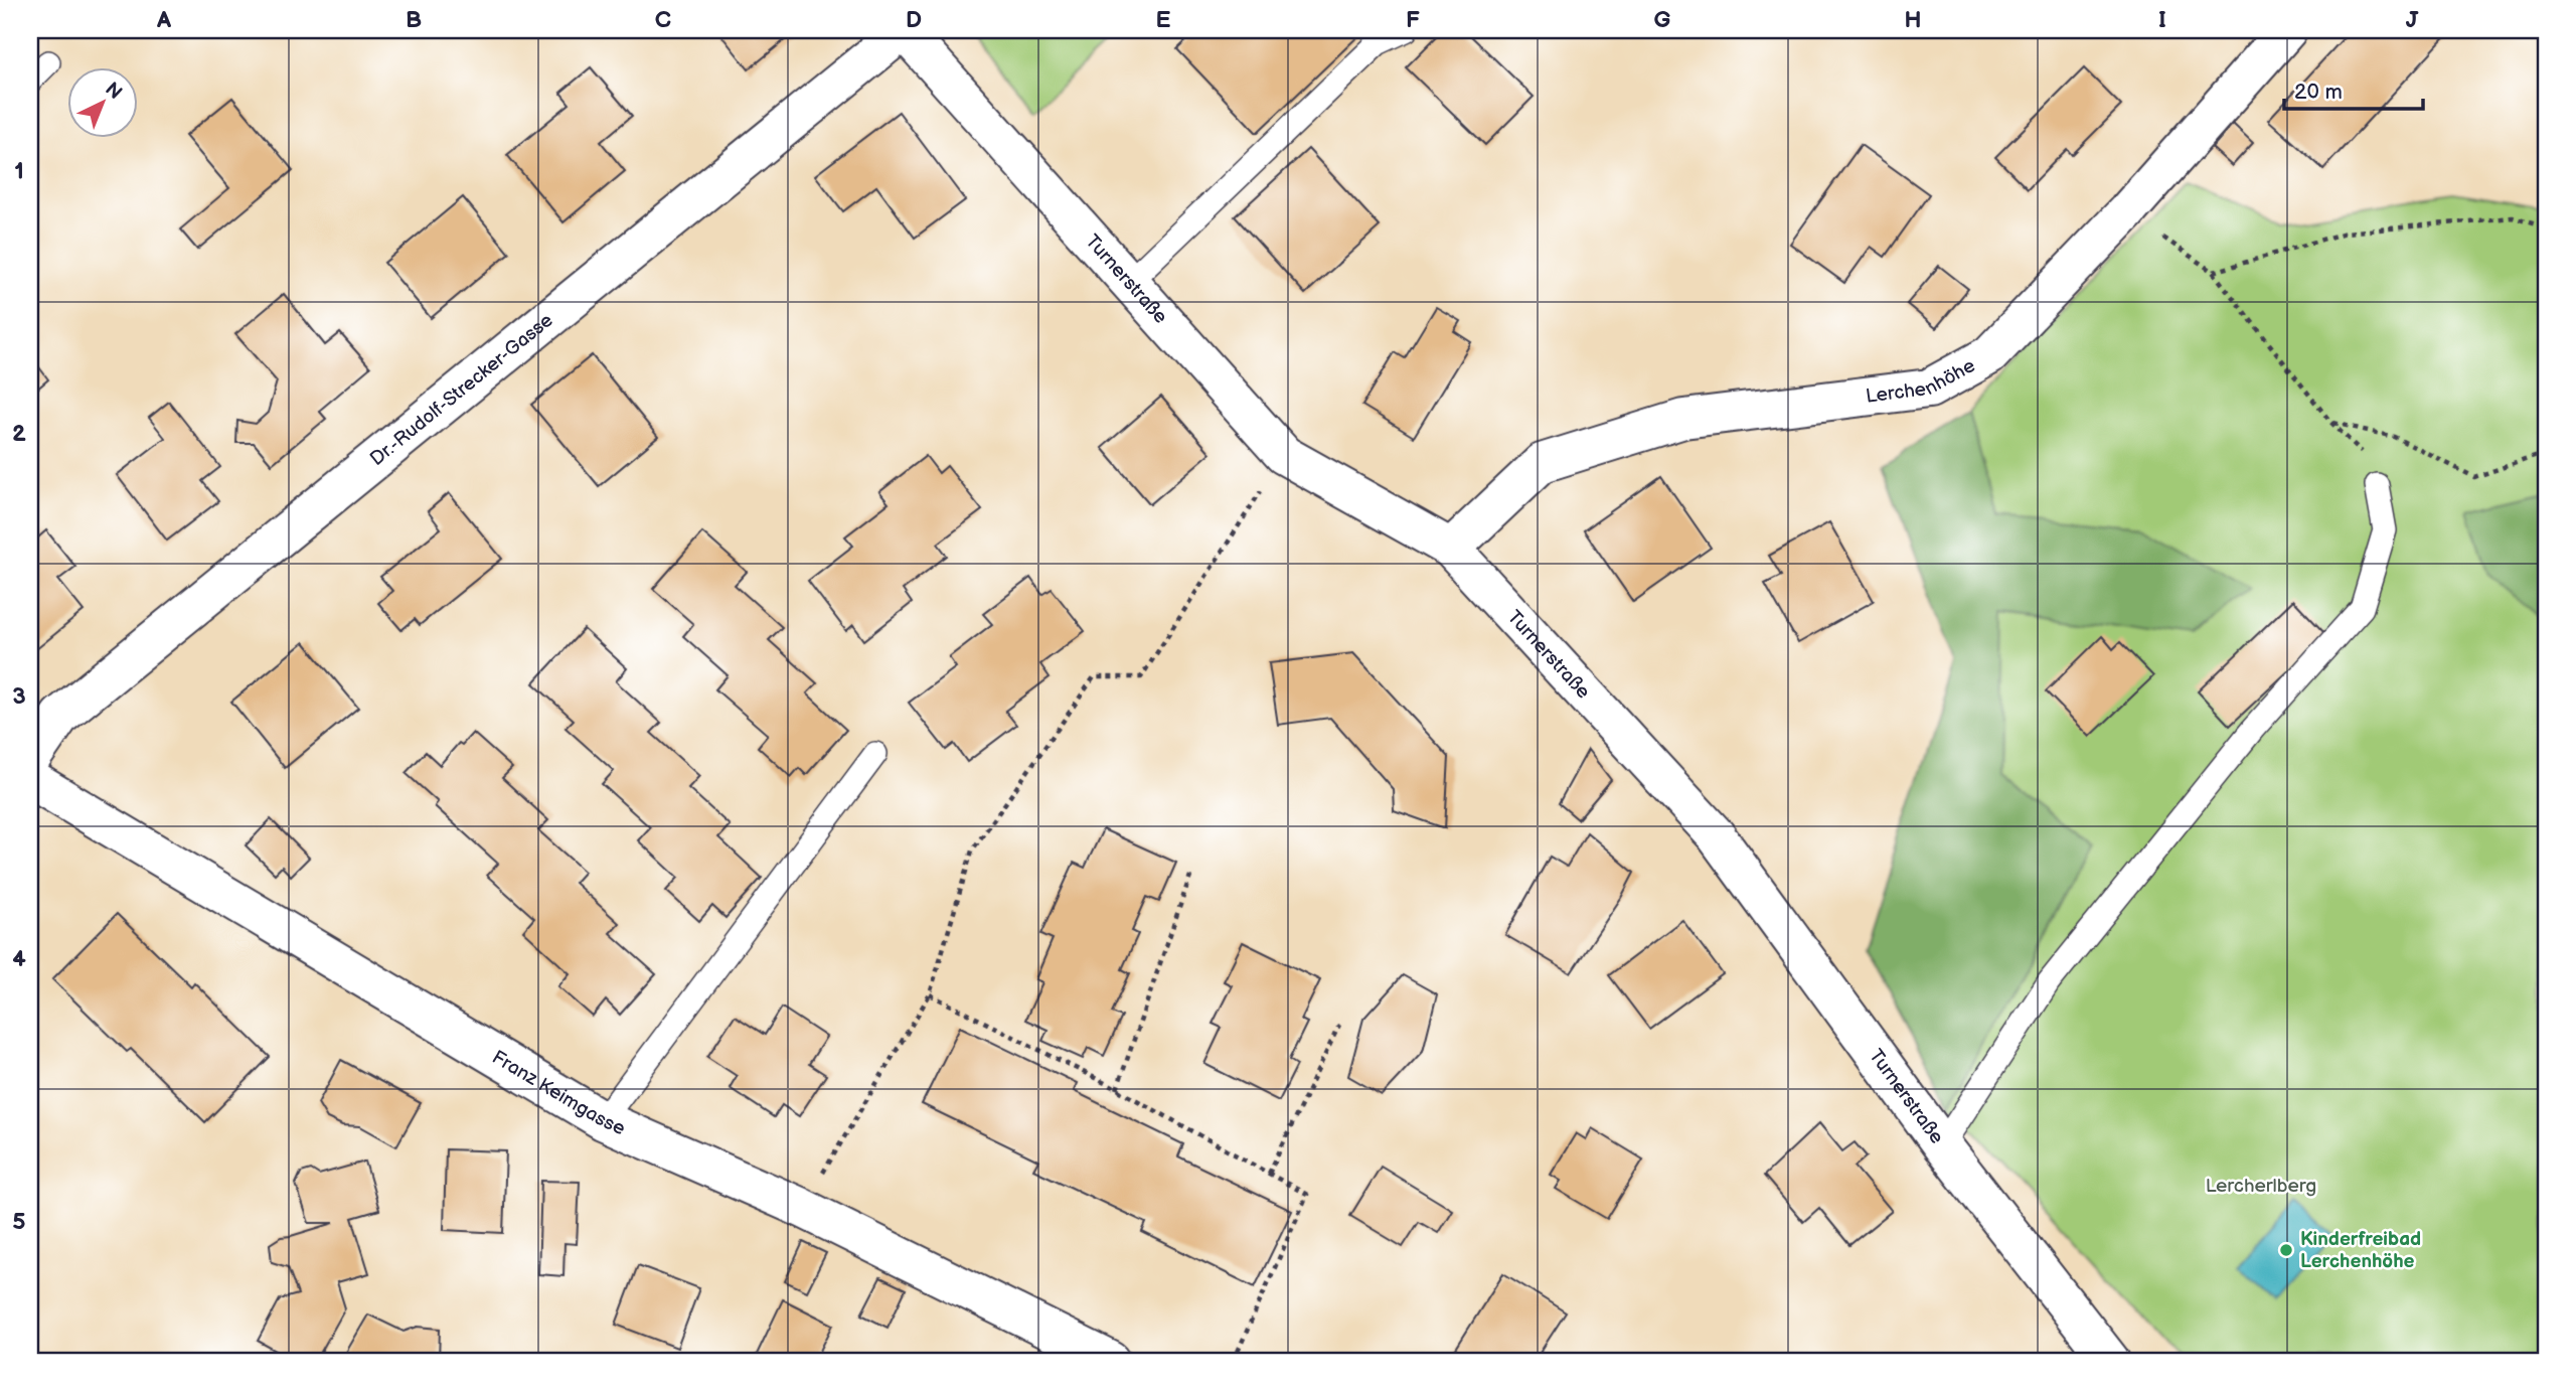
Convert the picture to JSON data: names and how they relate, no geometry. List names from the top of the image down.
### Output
{
  "streets": {
    "street": [
      "Turnerstraße",
      "Lerchenhöhe",
      "Dr.-Rudolf-Strecker-Gasse",
      "Franz Keimgasse"
    ]
  },
  "crossings": [
    ["Turnerstraße", "Lerchenhöhe"],
    ["Turnerstraße", "Dr.-Rudolf-Strecker-Gasse"]
  ],
  "parks": ["Lercherlberg"],
  "places": ["Kinderfreibad Lerchenhöhe"],
  "scale_bar": "20 m",
  "north": "top right",
  "grid": {
    "columns": [
      "A",
      "B",
      "C",
      "D",
      "E",
      "F",
      "G",
      "H",
      "I",
      "J"
    ],
    "rows": [
      "1",
      "2",
      "3",
      "4",
      "5"
    ]
  }
}
